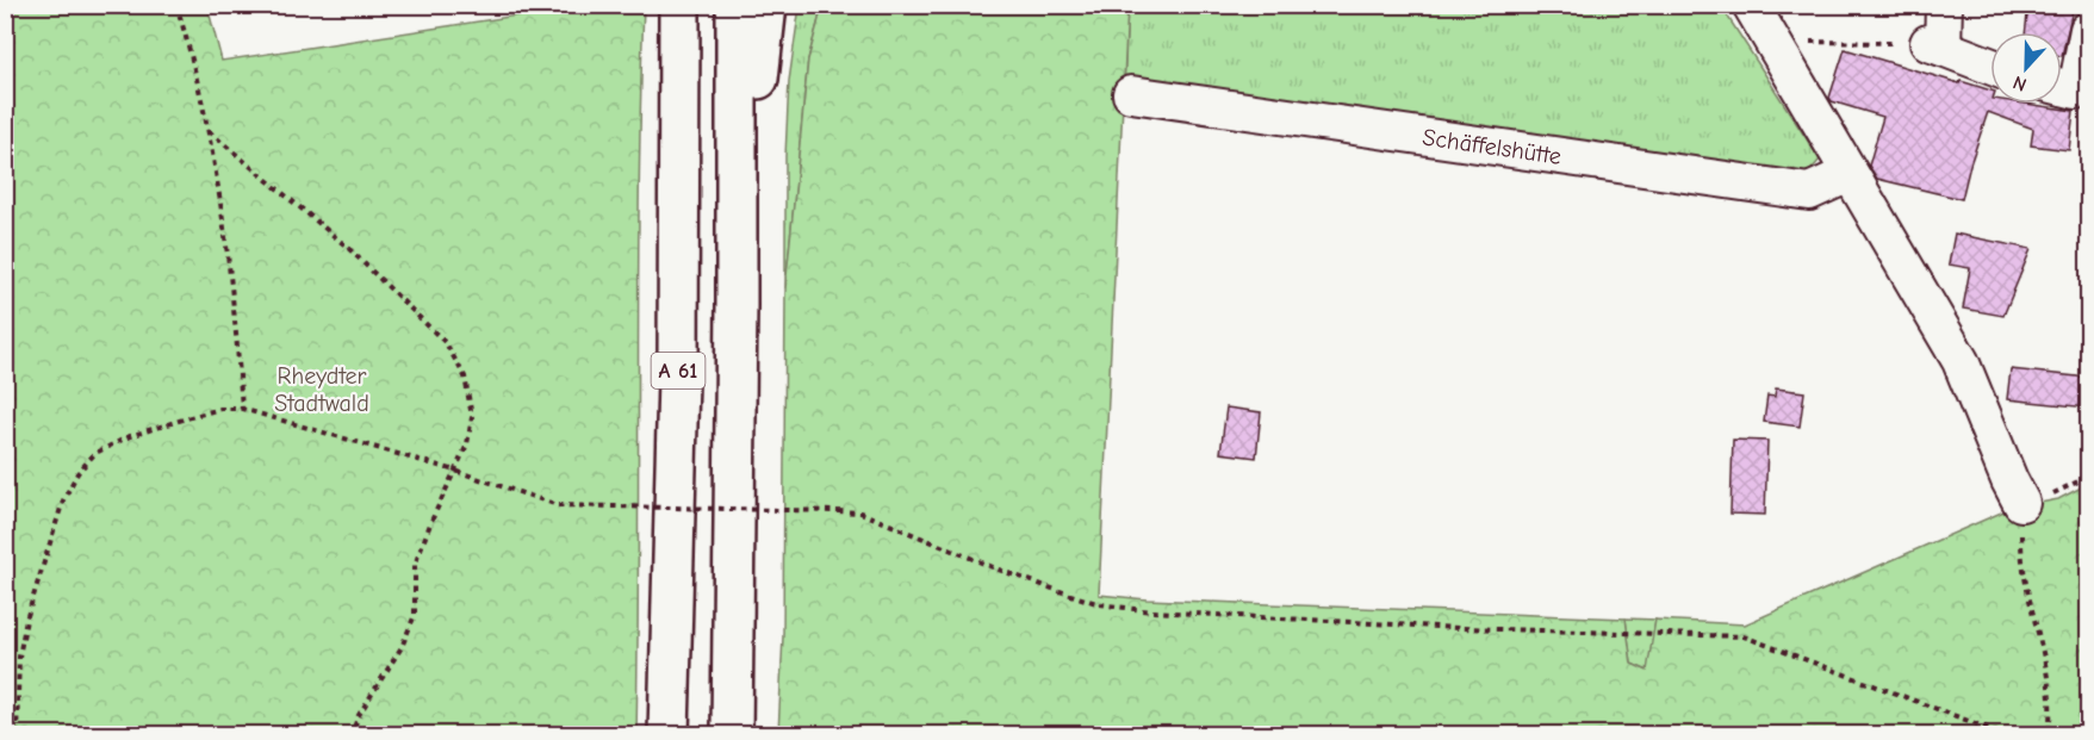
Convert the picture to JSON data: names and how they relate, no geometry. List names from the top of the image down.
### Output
{
  "streets": {
    "highway": ["A 61"],
    "street": ["Schäffelshütte"]
  },
  "parks": ["Rheydter Stadtwald"],
  "north": "bottom"
}
